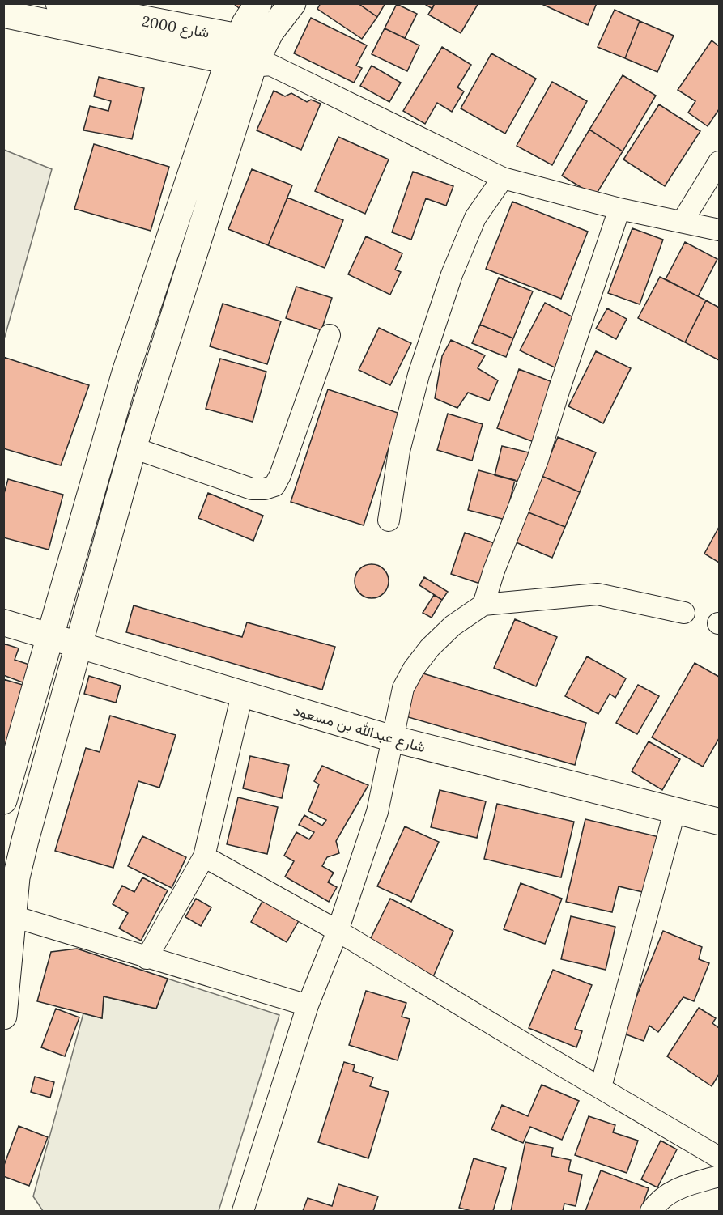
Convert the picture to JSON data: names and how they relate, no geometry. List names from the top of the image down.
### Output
{
  "streets": {
    "main road": ["شارع 2000"],
    "street": ["شارع عبدالله بن مسعود"]
  }
}
